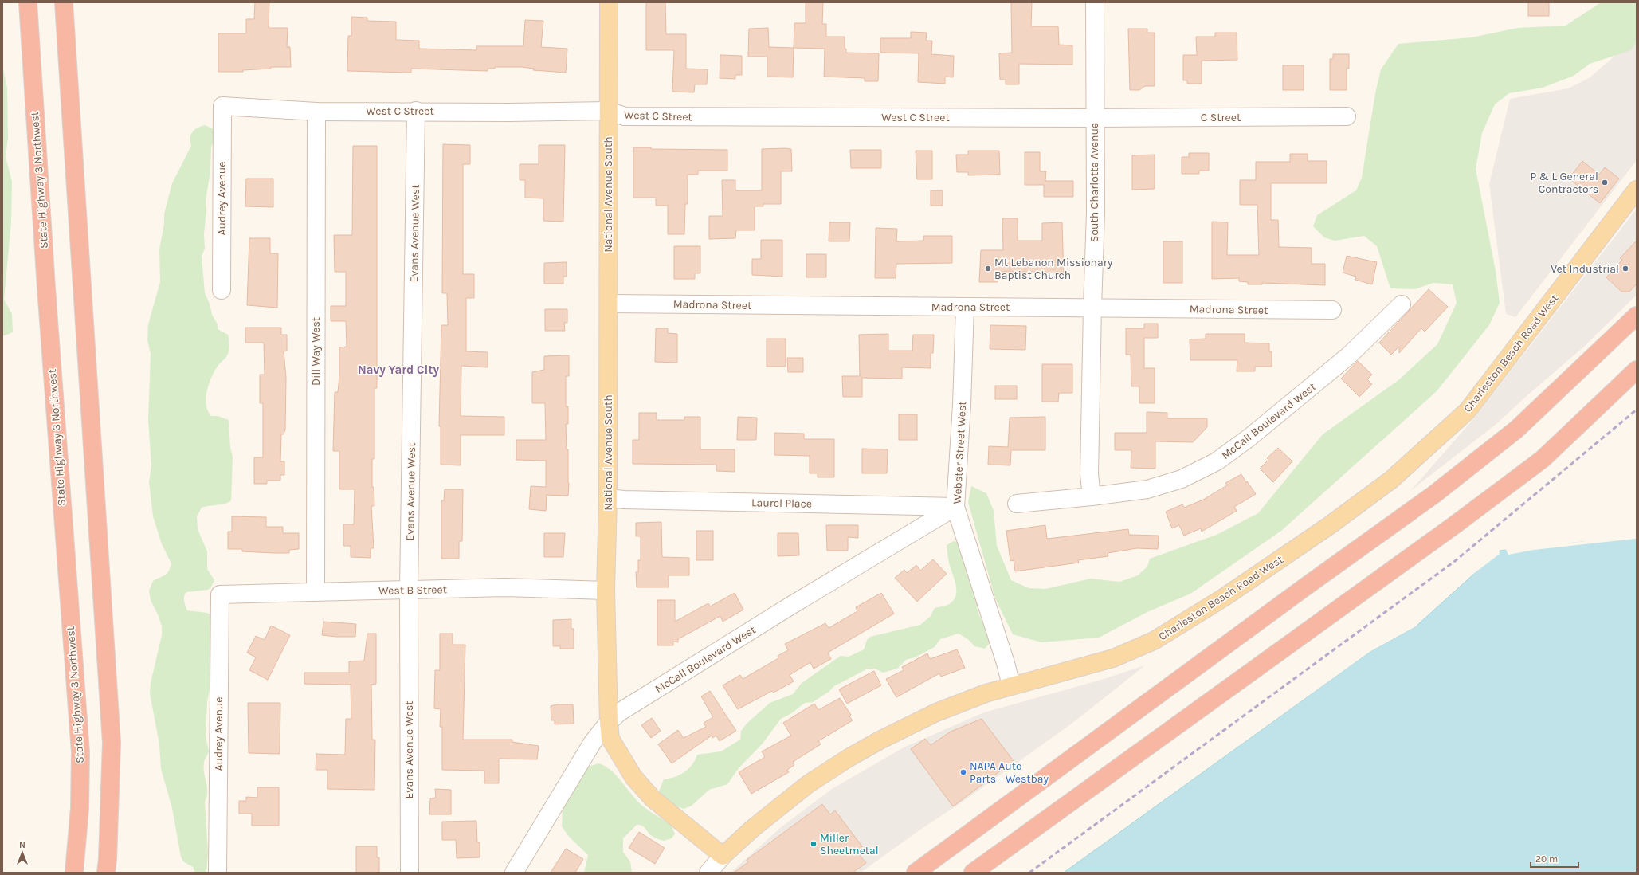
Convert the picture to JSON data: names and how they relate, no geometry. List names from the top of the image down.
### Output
{
  "streets": {
    "highway": ["State Highway 3 Northwest"],
    "main road": ["National Avenue South", "Charleston Beach Road West"],
    "street": [
      "West C Street",
      "C Street",
      "South Charlotte Avenue",
      "Audrey Avenue",
      "Evans Avenue West",
      "Madrona Street",
      "Dill Way West",
      "McCall Boulevard West",
      "Webster Street West",
      "Laurel Place",
      "West B Street"
    ]
  },
  "crossings": [
    ["West C Street", "C Street"],
    ["West C Street", "South Charlotte Avenue"],
    ["West C Street", "National Avenue South"],
    ["West C Street", "Audrey Avenue"],
    ["West C Street", "Evans Avenue West"],
    ["West C Street", "Dill Way West"],
    ["C Street", "South Charlotte Avenue"],
    ["South Charlotte Avenue", "Madrona Street"],
    ["South Charlotte Avenue", "McCall Boulevard West"],
    ["National Avenue South", "Madrona Street"],
    ["National Avenue South", "Charleston Beach Road West"],
    ["National Avenue South", "McCall Boulevard West"],
    ["National Avenue South", "Laurel Place"],
    ["National Avenue South", "West B Street"],
    ["Audrey Avenue", "West B Street"],
    ["Evans Avenue West", "West B Street"],
    ["Madrona Street", "Webster Street West"],
    ["Dill Way West", "West B Street"],
    ["Charleston Beach Road West", "Webster Street West"],
    ["McCall Boulevard West", "Webster Street West"],
    ["McCall Boulevard West", "Laurel Place"],
    ["Webster Street West", "Laurel Place"]
  ],
  "districts": ["Navy Yard City"],
  "places": [
    "P & L General Contractors",
    "Mt Lebanon Missionary Baptist Church",
    "Vet Industrial",
    "NAPA Auto Parts - Westbay",
    "Miller Sheetmetal"
  ],
  "scale_bar": "20 m",
  "north": "top"
}
